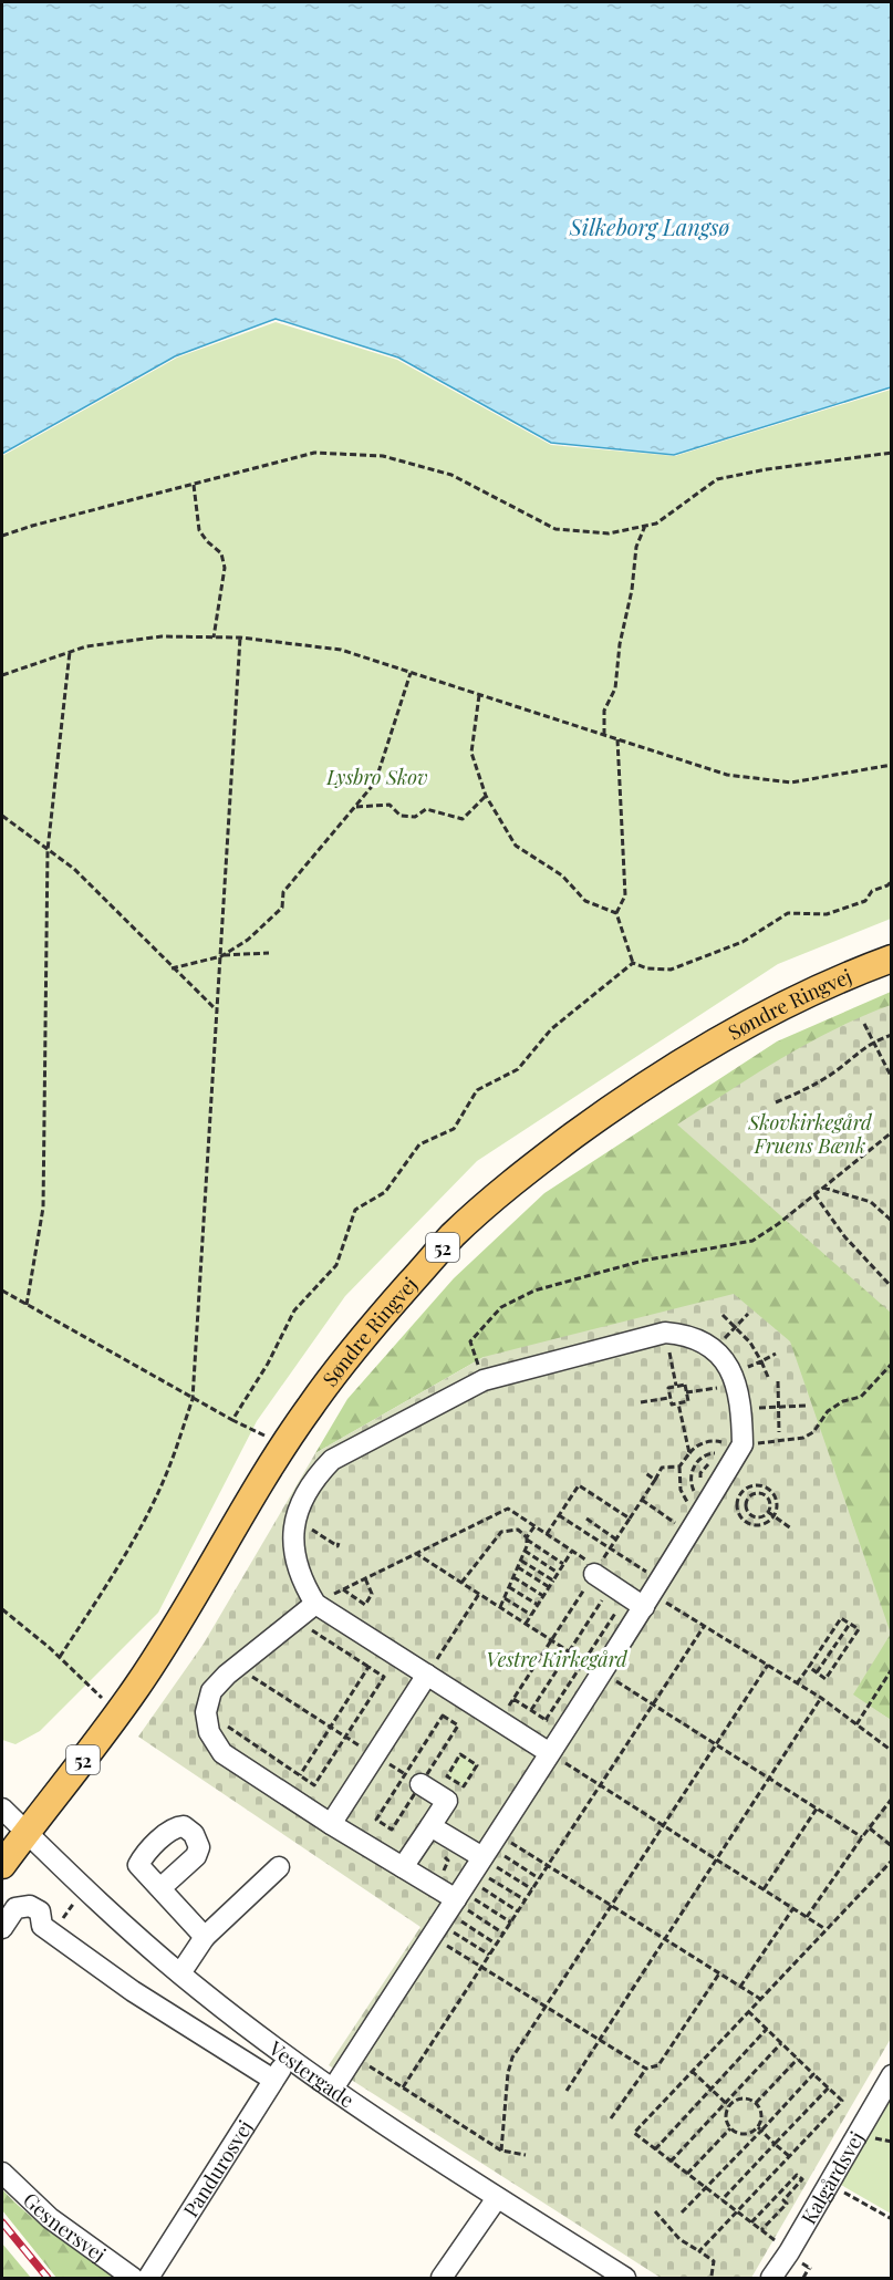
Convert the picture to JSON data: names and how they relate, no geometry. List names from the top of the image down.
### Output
{
  "streets": {
    "main road": ["Søndre Ringvej", "52"],
    "street": [
      "Vestergade",
      "Pandurosvej",
      "Kalgårdsvej",
      "Gesnersvej"
    ]
  },
  "crossings": [
    ["Søndre Ringvej", "Vestergade"],
    ["Vestergade", "Pandurosvej"]
  ],
  "water": ["Silkeborg Langsø"],
  "parks": ["Lysbro Skov", "Skovkirkegård Fruens Bænk", "Vestre Kirkegård"]
}
